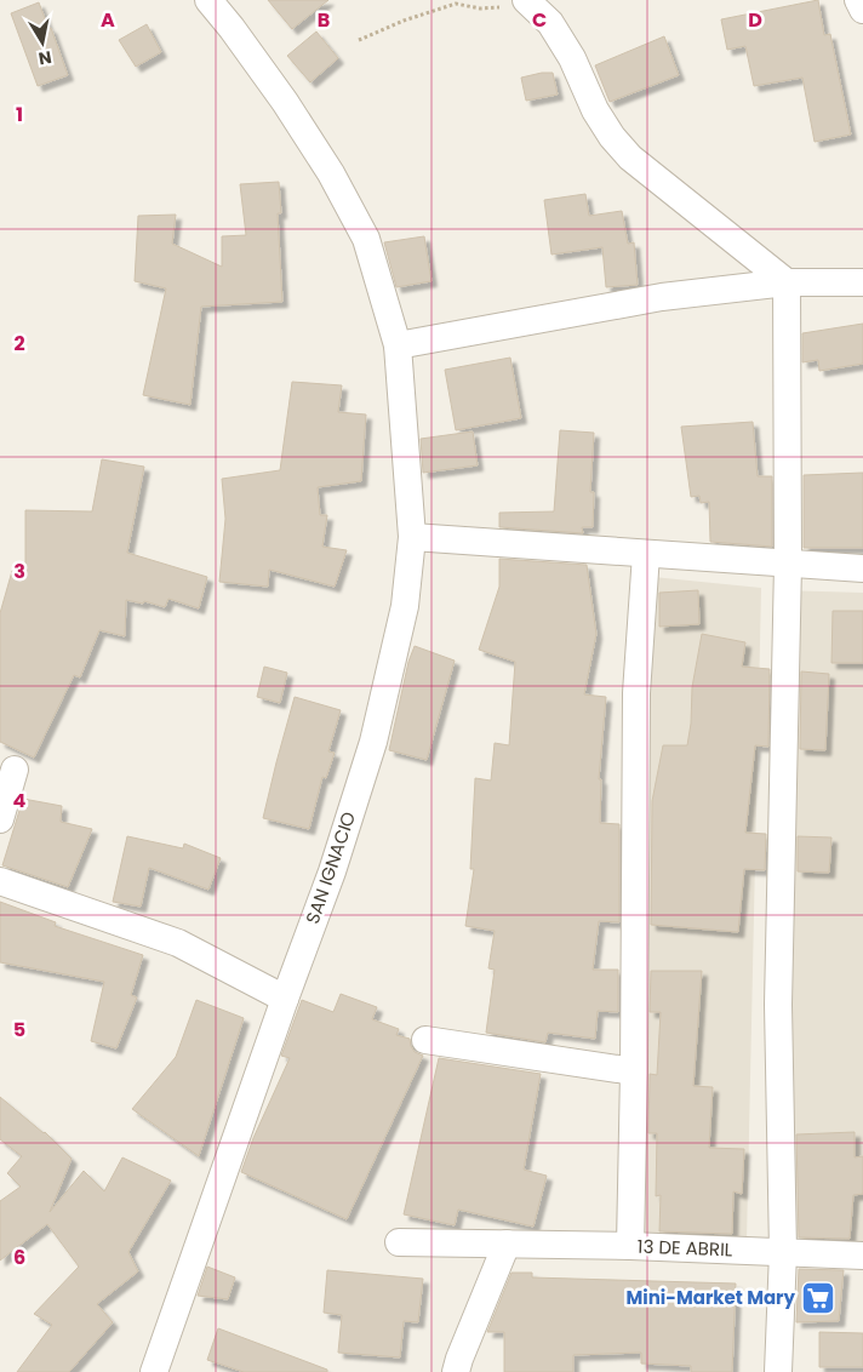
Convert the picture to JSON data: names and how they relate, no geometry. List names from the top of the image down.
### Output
{
  "streets": {
    "street": ["SAN IGNACIO", "13 DE ABRIL"]
  },
  "places": {
    "supermarket": ["Mini-Market Mary"]
  },
  "north": "bottom",
  "grid": {
    "columns": [
      "A",
      "B",
      "C",
      "D"
    ],
    "rows": [
      "1",
      "2",
      "3",
      "4",
      "5",
      "6"
    ]
  }
}
